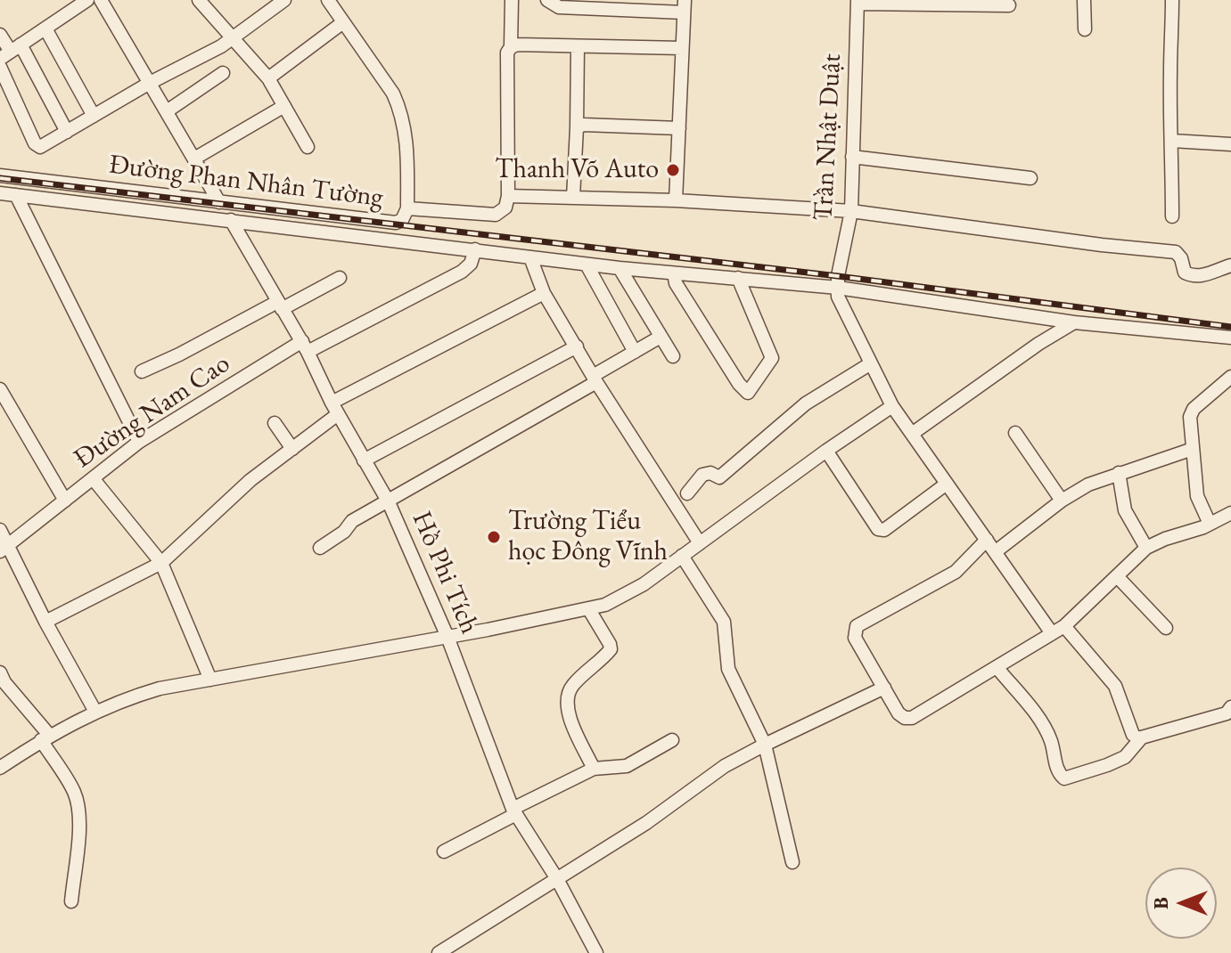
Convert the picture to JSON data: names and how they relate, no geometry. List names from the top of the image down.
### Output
{
  "streets": {
    "street": [
      "Trần Nhật Duật",
      "Đường Phan Nhân Tường",
      "Đường Nam Cao",
      "Hồ Phi Tích"
    ]
  },
  "crossings": [
    ["Đường Nam Cao", "Hồ Phi Tích"]
  ],
  "places": ["Thanh Võ Auto", "Trường Tiểu học Đông Vĩnh"],
  "north": "left"
}
